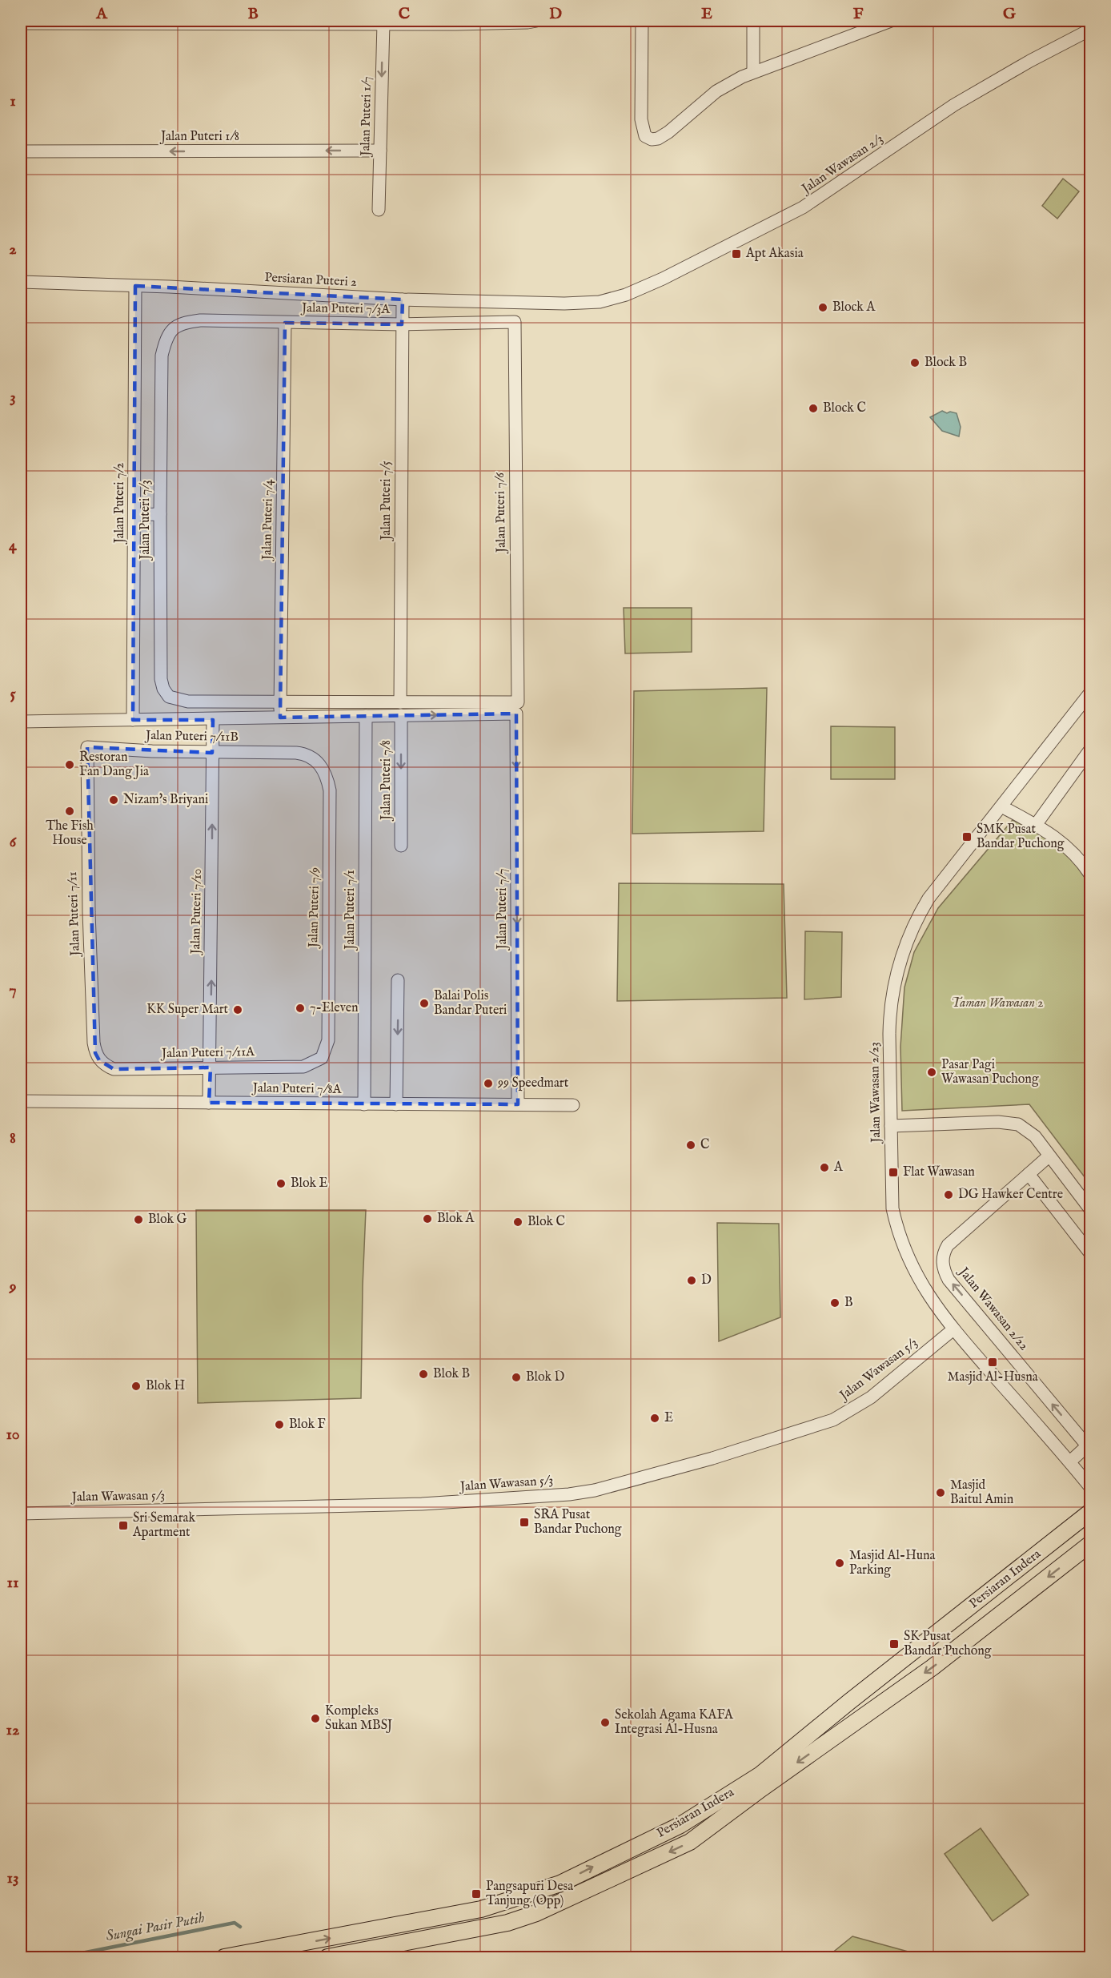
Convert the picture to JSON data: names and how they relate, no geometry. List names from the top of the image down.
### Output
{
  "streets": {
    "main road": ["Persiaran Indera"],
    "street": [
      "Jalan Puteri 1/7",
      "Jalan Puteri 1/8",
      "Jalan Wawasan 2/3",
      "Persiaran Puteri 2",
      "Jalan Puteri 7/3A",
      "Jalan Puteri 7/5",
      "Jalan Puteri 7/2",
      "Jalan Puteri 7/6",
      "Jalan Puteri 7/3",
      "Jalan Puteri 7/4",
      "Jalan Puteri 7/11B",
      "Jalan Puteri 7/8",
      "Jalan Puteri 7/9",
      "Jalan Puteri 7/7",
      "Jalan Puteri 7/1",
      "Jalan Puteri 7/10",
      "Jalan Puteri 7/11",
      "Jalan Puteri 7/11A",
      "Jalan Puteri 7/8A",
      "Jalan Wawasan 2/23",
      "Jalan Wawasan 2/22",
      "Jalan Wawasan 5/3"
    ]
  },
  "crossings": [
    ["Jalan Puteri 1/7", "Jalan Puteri 1/8"],
    ["Jalan Wawasan 2/3", "Persiaran Puteri 2"],
    ["Persiaran Puteri 2", "Jalan Puteri 7/5"],
    ["Persiaran Puteri 2", "Jalan Puteri 7/2"],
    ["Jalan Puteri 7/3A", "Jalan Puteri 7/5"],
    ["Jalan Puteri 7/3A", "Jalan Puteri 7/6"],
    ["Jalan Puteri 7/3A", "Jalan Puteri 7/3"],
    ["Jalan Puteri 7/3A", "Jalan Puteri 7/4"],
    ["Jalan Puteri 7/5", "Jalan Puteri 7/8"],
    ["Jalan Puteri 7/6", "Jalan Puteri 7/7"],
    ["Jalan Puteri 7/3", "Jalan Puteri 7/4"],
    ["Jalan Puteri 7/11B", "Jalan Puteri 7/9"],
    ["Jalan Puteri 7/11B", "Jalan Puteri 7/10"],
    ["Jalan Puteri 7/11B", "Jalan Puteri 7/11"],
    ["Jalan Puteri 7/9", "Jalan Puteri 7/11A"],
    ["Jalan Puteri 7/7", "Jalan Puteri 7/8A"],
    ["Jalan Puteri 7/1", "Jalan Puteri 7/8A"],
    ["Jalan Puteri 7/10", "Jalan Puteri 7/11A"],
    ["Jalan Puteri 7/10", "Jalan Puteri 7/8A"],
    ["Jalan Puteri 7/11", "Jalan Puteri 7/11A"],
    ["Jalan Wawasan 2/23", "Jalan Wawasan 5/3"]
  ],
  "one_way": [
    "Jalan Puteri 1/7",
    "Jalan Puteri 1/8",
    "Jalan Puteri 7/8",
    "Jalan Puteri 7/7",
    "Jalan Puteri 7/10"
  ],
  "water": ["Sungai Pasir Putih"],
  "parks": ["Taman Wawasan 2"],
  "places": {
    "transit": [
      "Apt Akasia",
      "SMK Pusat Bandar Puchong",
      "Flat Wawasan",
      "Masjid Al-Husna",
      "SRA Pusat Bandar Puchong",
      "Sri Semarak Apartment",
      "SK Pusat Bandar Puchong",
      "Pangsapuri Desa Tanjung (Opp)"
    ],
    "other": [
      "Block A",
      "Block B",
      "Block C",
      "Restoran Fan Dang Jia",
      "Nizam's Briyani",
      "The Fish House",
      "Balai Polis Bandar Puteri",
      "7-Eleven",
      "KK Super Mart",
      "Pasar Pagi Wawasan Puchong",
      "99 Speedmart",
      "C",
      "A",
      "Blok E",
      "DG Hawker Centre",
      "Blok A",
      "Blok G",
      "Blok C",
      "D",
      "B",
      "Blok B",
      "Blok D",
      "Blok H",
      "E",
      "Blok F",
      "Masjid Baitul Amin",
      "Masjid Al-Huna Parking",
      "Kompleks Sukan MBSJ",
      "Sekolah Agama KAFA Integrasi Al-Husna"
    ]
  },
  "grid": {
    "columns": [
      "A",
      "B",
      "C",
      "D",
      "E",
      "F",
      "G"
    ],
    "rows": [
      "1",
      "2",
      "3",
      "4",
      "5",
      "6",
      "7",
      "8",
      "9",
      "10",
      "11",
      "12",
      "13"
    ]
  }
}
